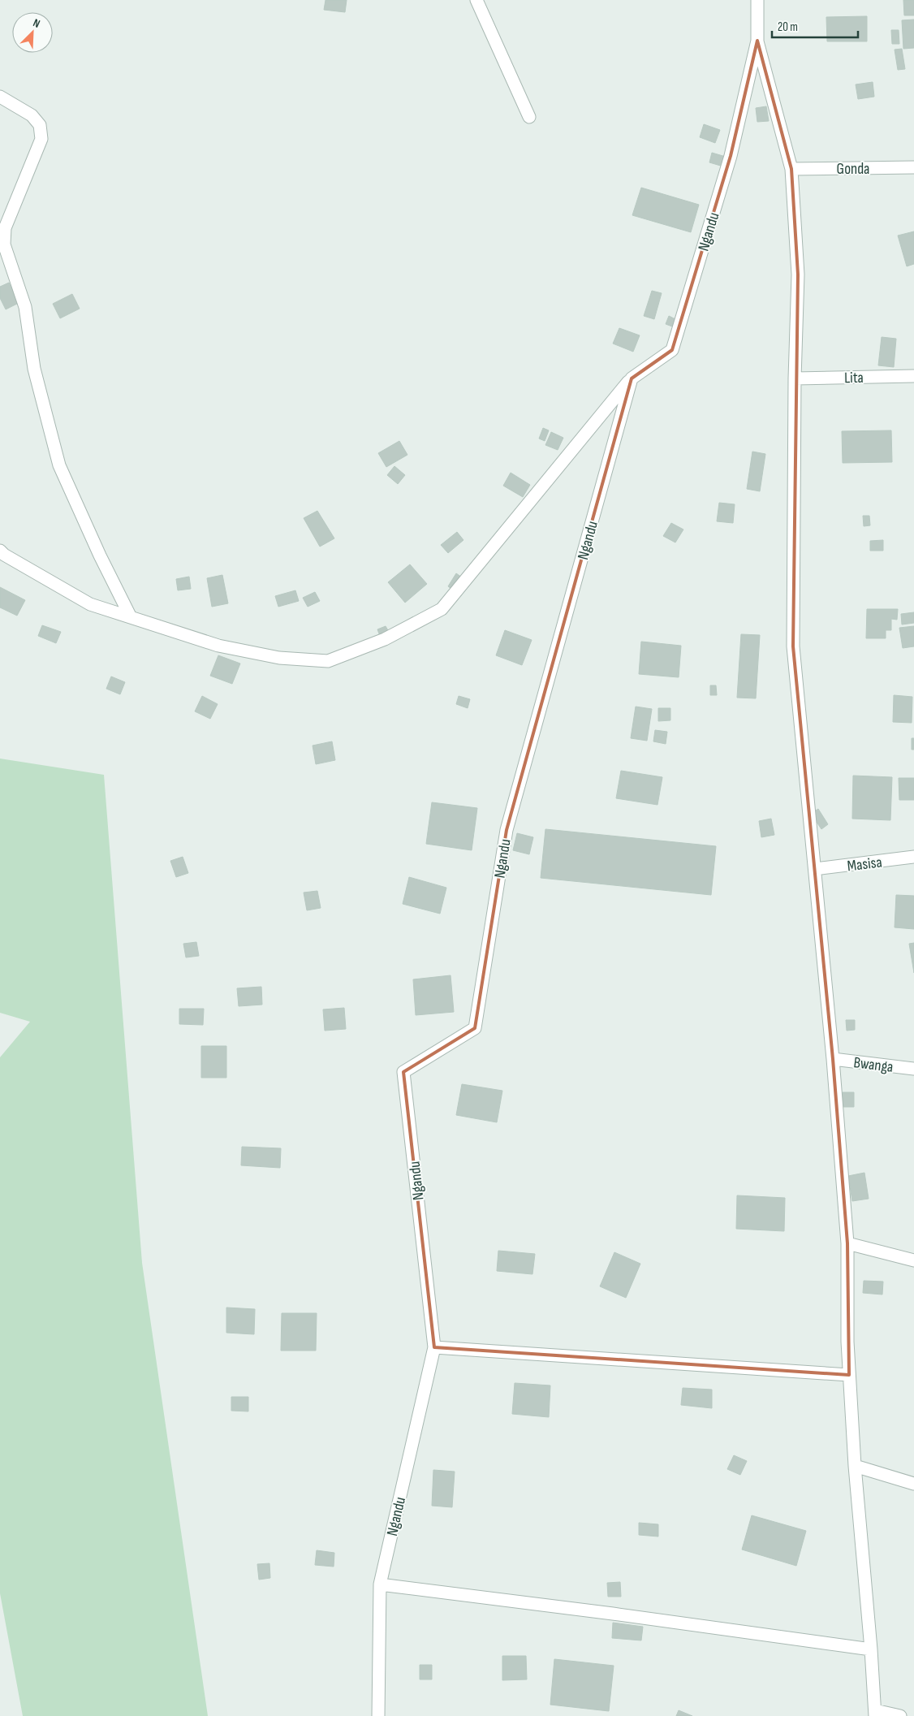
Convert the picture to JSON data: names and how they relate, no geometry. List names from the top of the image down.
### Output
{
  "streets": {
    "street": [
      "Gonda",
      "Ngandu",
      "Lita",
      "Masisa",
      "Bwanga"
    ]
  },
  "scale_bar": "20 m",
  "north": "top right"
}
